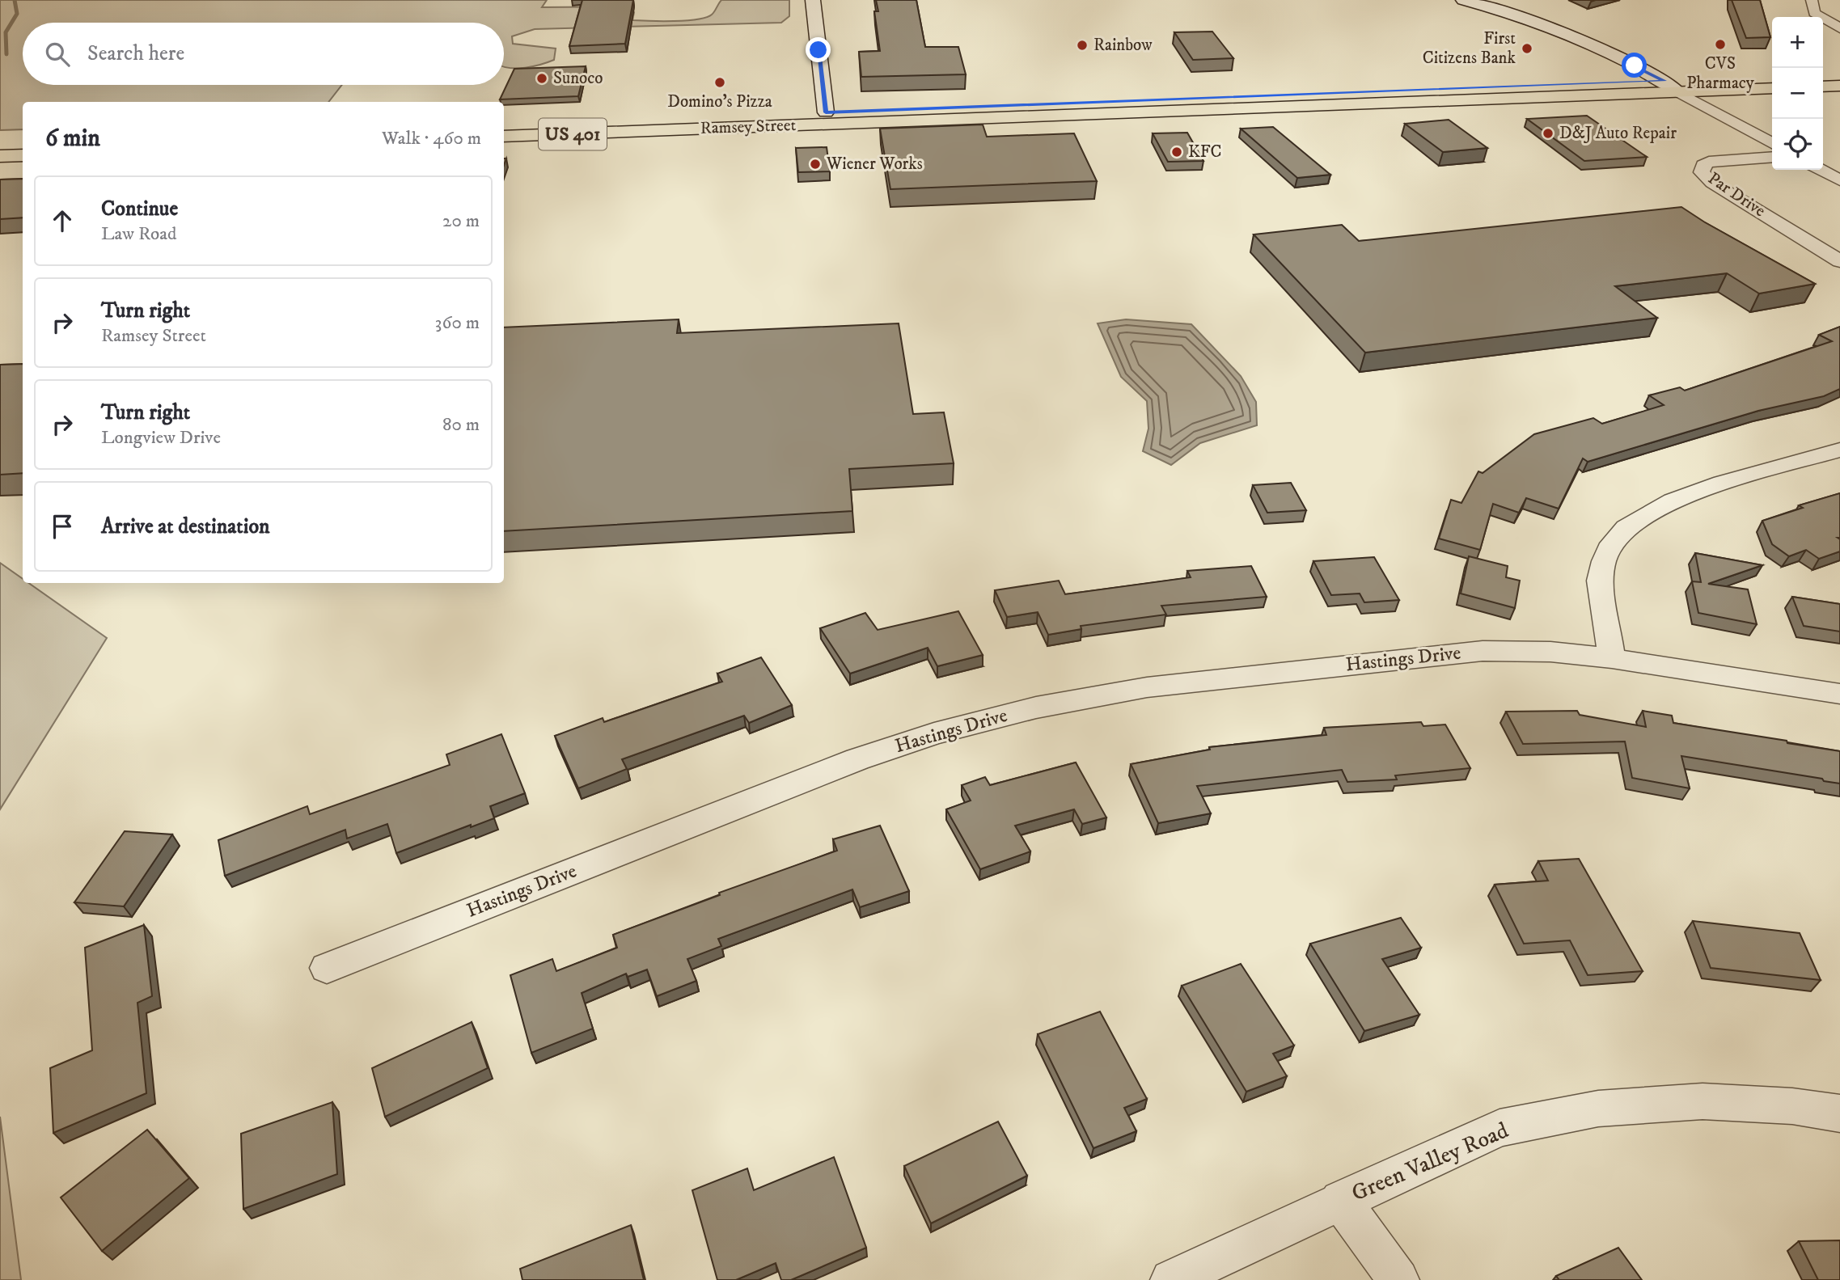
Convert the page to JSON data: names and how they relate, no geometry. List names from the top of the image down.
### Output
{
  "streets": {
    "main road": ["Ramsey Street", "US 401"],
    "street": ["Par Drive", "Hastings Drive", "Green Valley Road"]
  },
  "places": [
    "CVS Pharmacy",
    "Rainbow",
    "First Citizens Bank",
    "Sunoco",
    "Domino's Pizza",
    "D&J Auto Repair",
    "KFC",
    "Wiener Works"
  ],
  "page": {
    "map_buttons": ["+", "−"],
    "search": "Search here",
    "heading": ["6 min", "Walk · 460 m"],
    "list": [
      ["Continue", "Law Road", "20 m"],
      ["Turn right", "Ramsey Street", "360 m"],
      ["Turn right", "Longview Drive", "80 m"],
      "Arrive at destination"
    ]
  }
}
